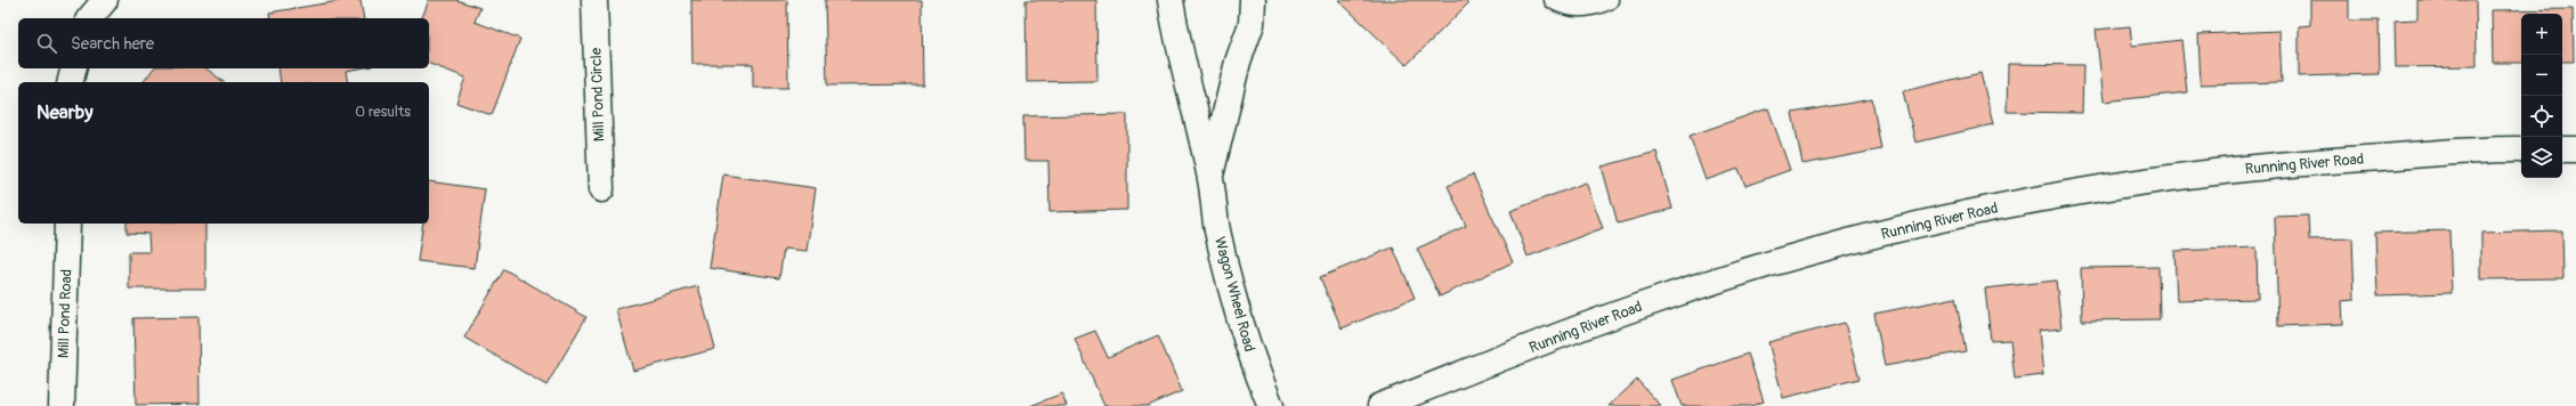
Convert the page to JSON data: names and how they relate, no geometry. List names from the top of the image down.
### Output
{
  "streets": {
    "street": [
      "Mill Pond Circle",
      "Running River Road",
      "Wagon Wheel Road",
      "Mill Pond Road"
    ]
  },
  "page": {
    "map_buttons": ["+", "−"],
    "search": "Search here",
    "heading": ["Nearby", "0 results"]
  }
}
